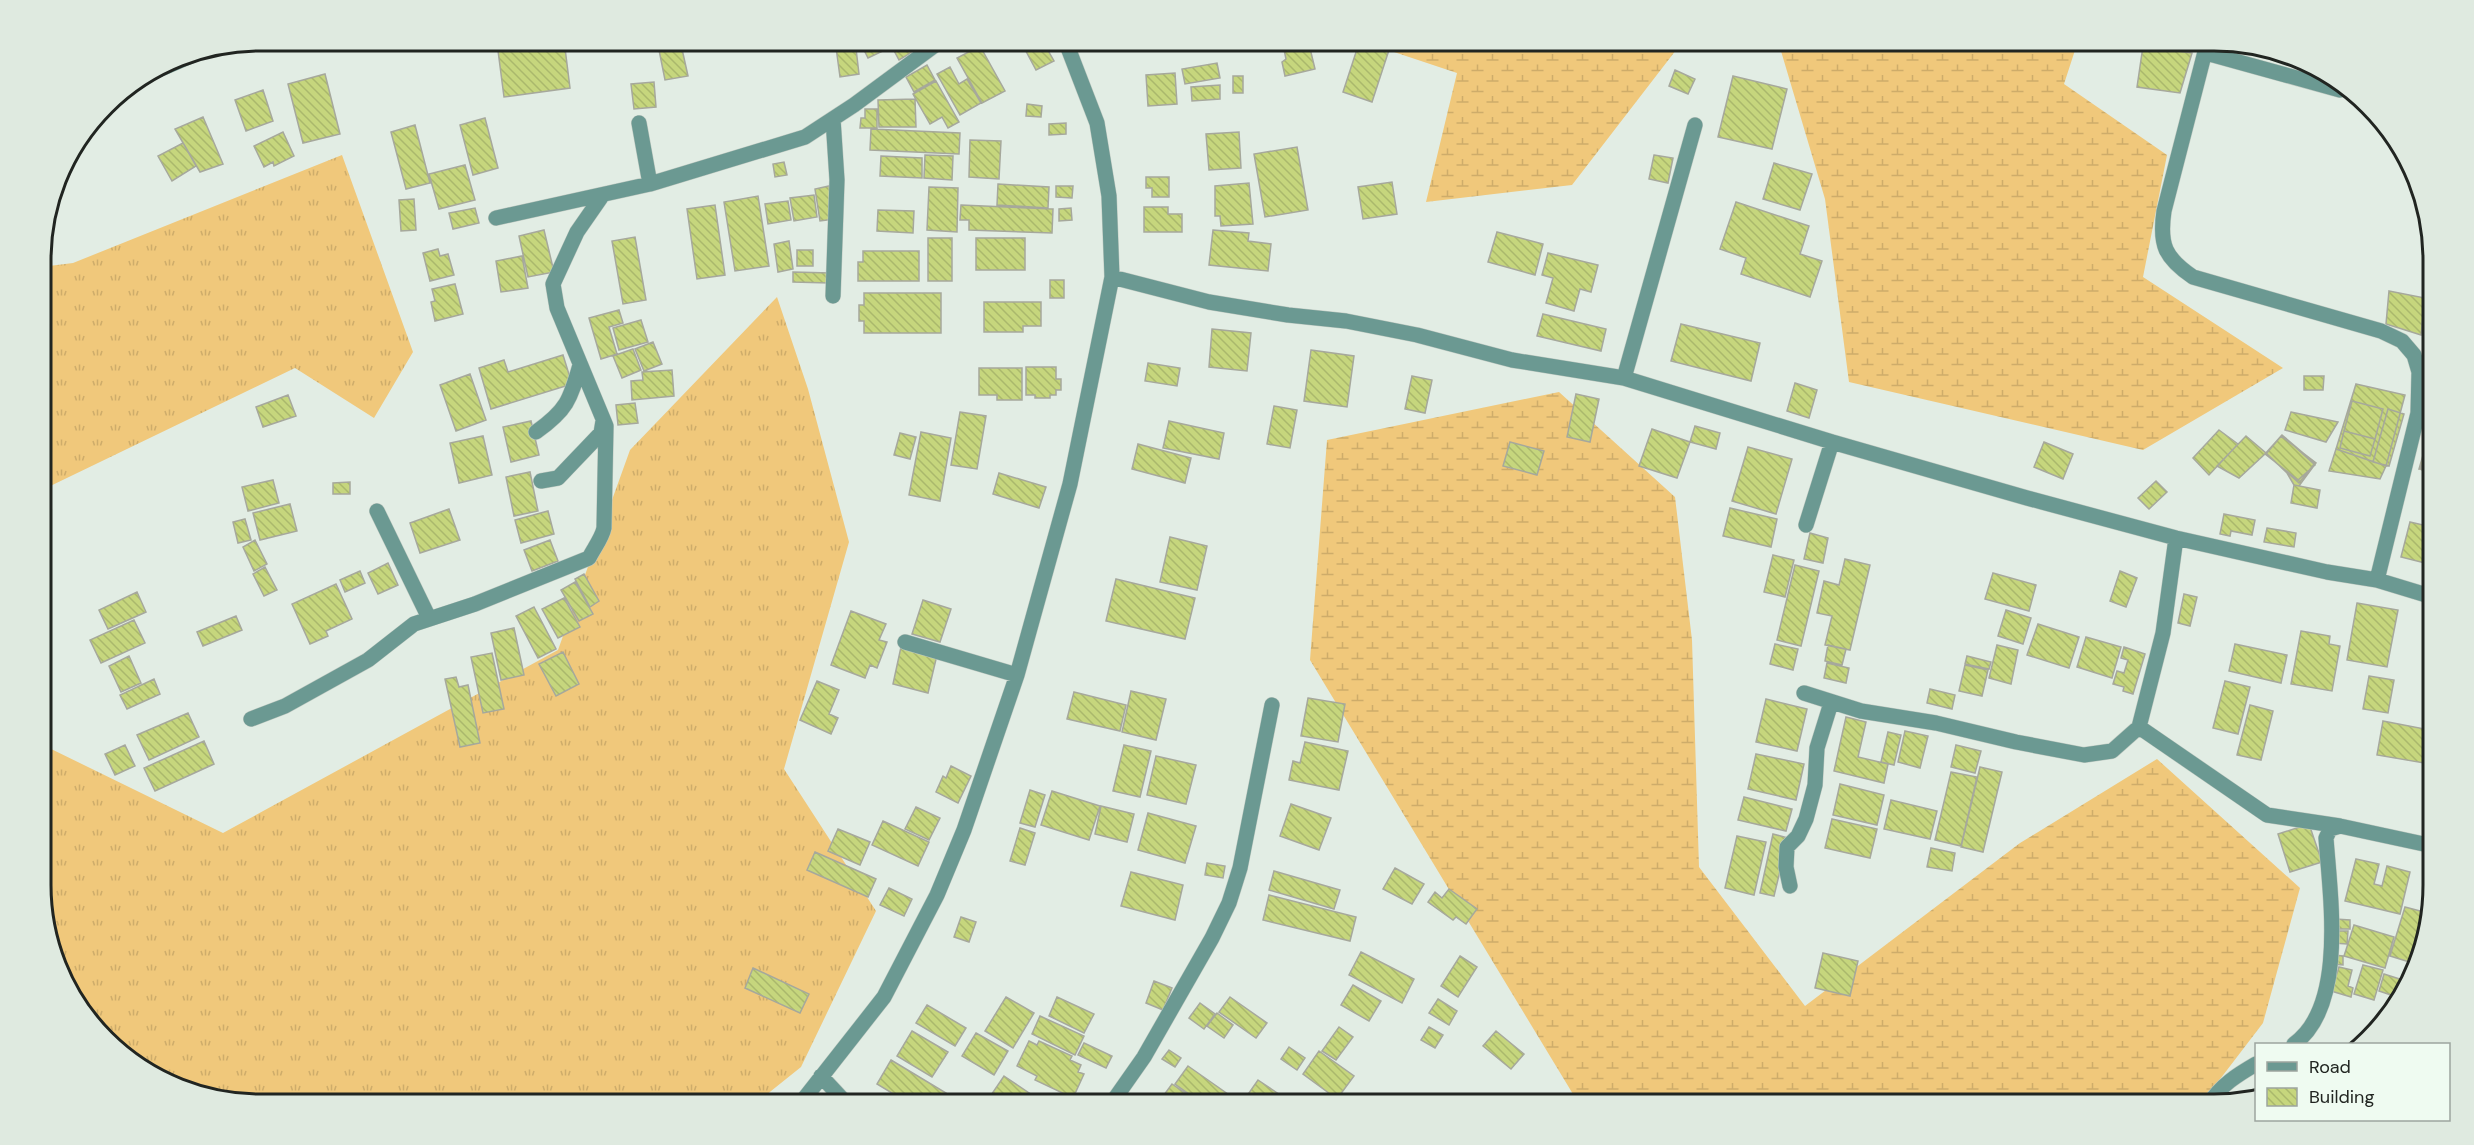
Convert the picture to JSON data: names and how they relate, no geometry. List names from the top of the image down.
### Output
{
  "legend": ["Road", "Building"]
}
